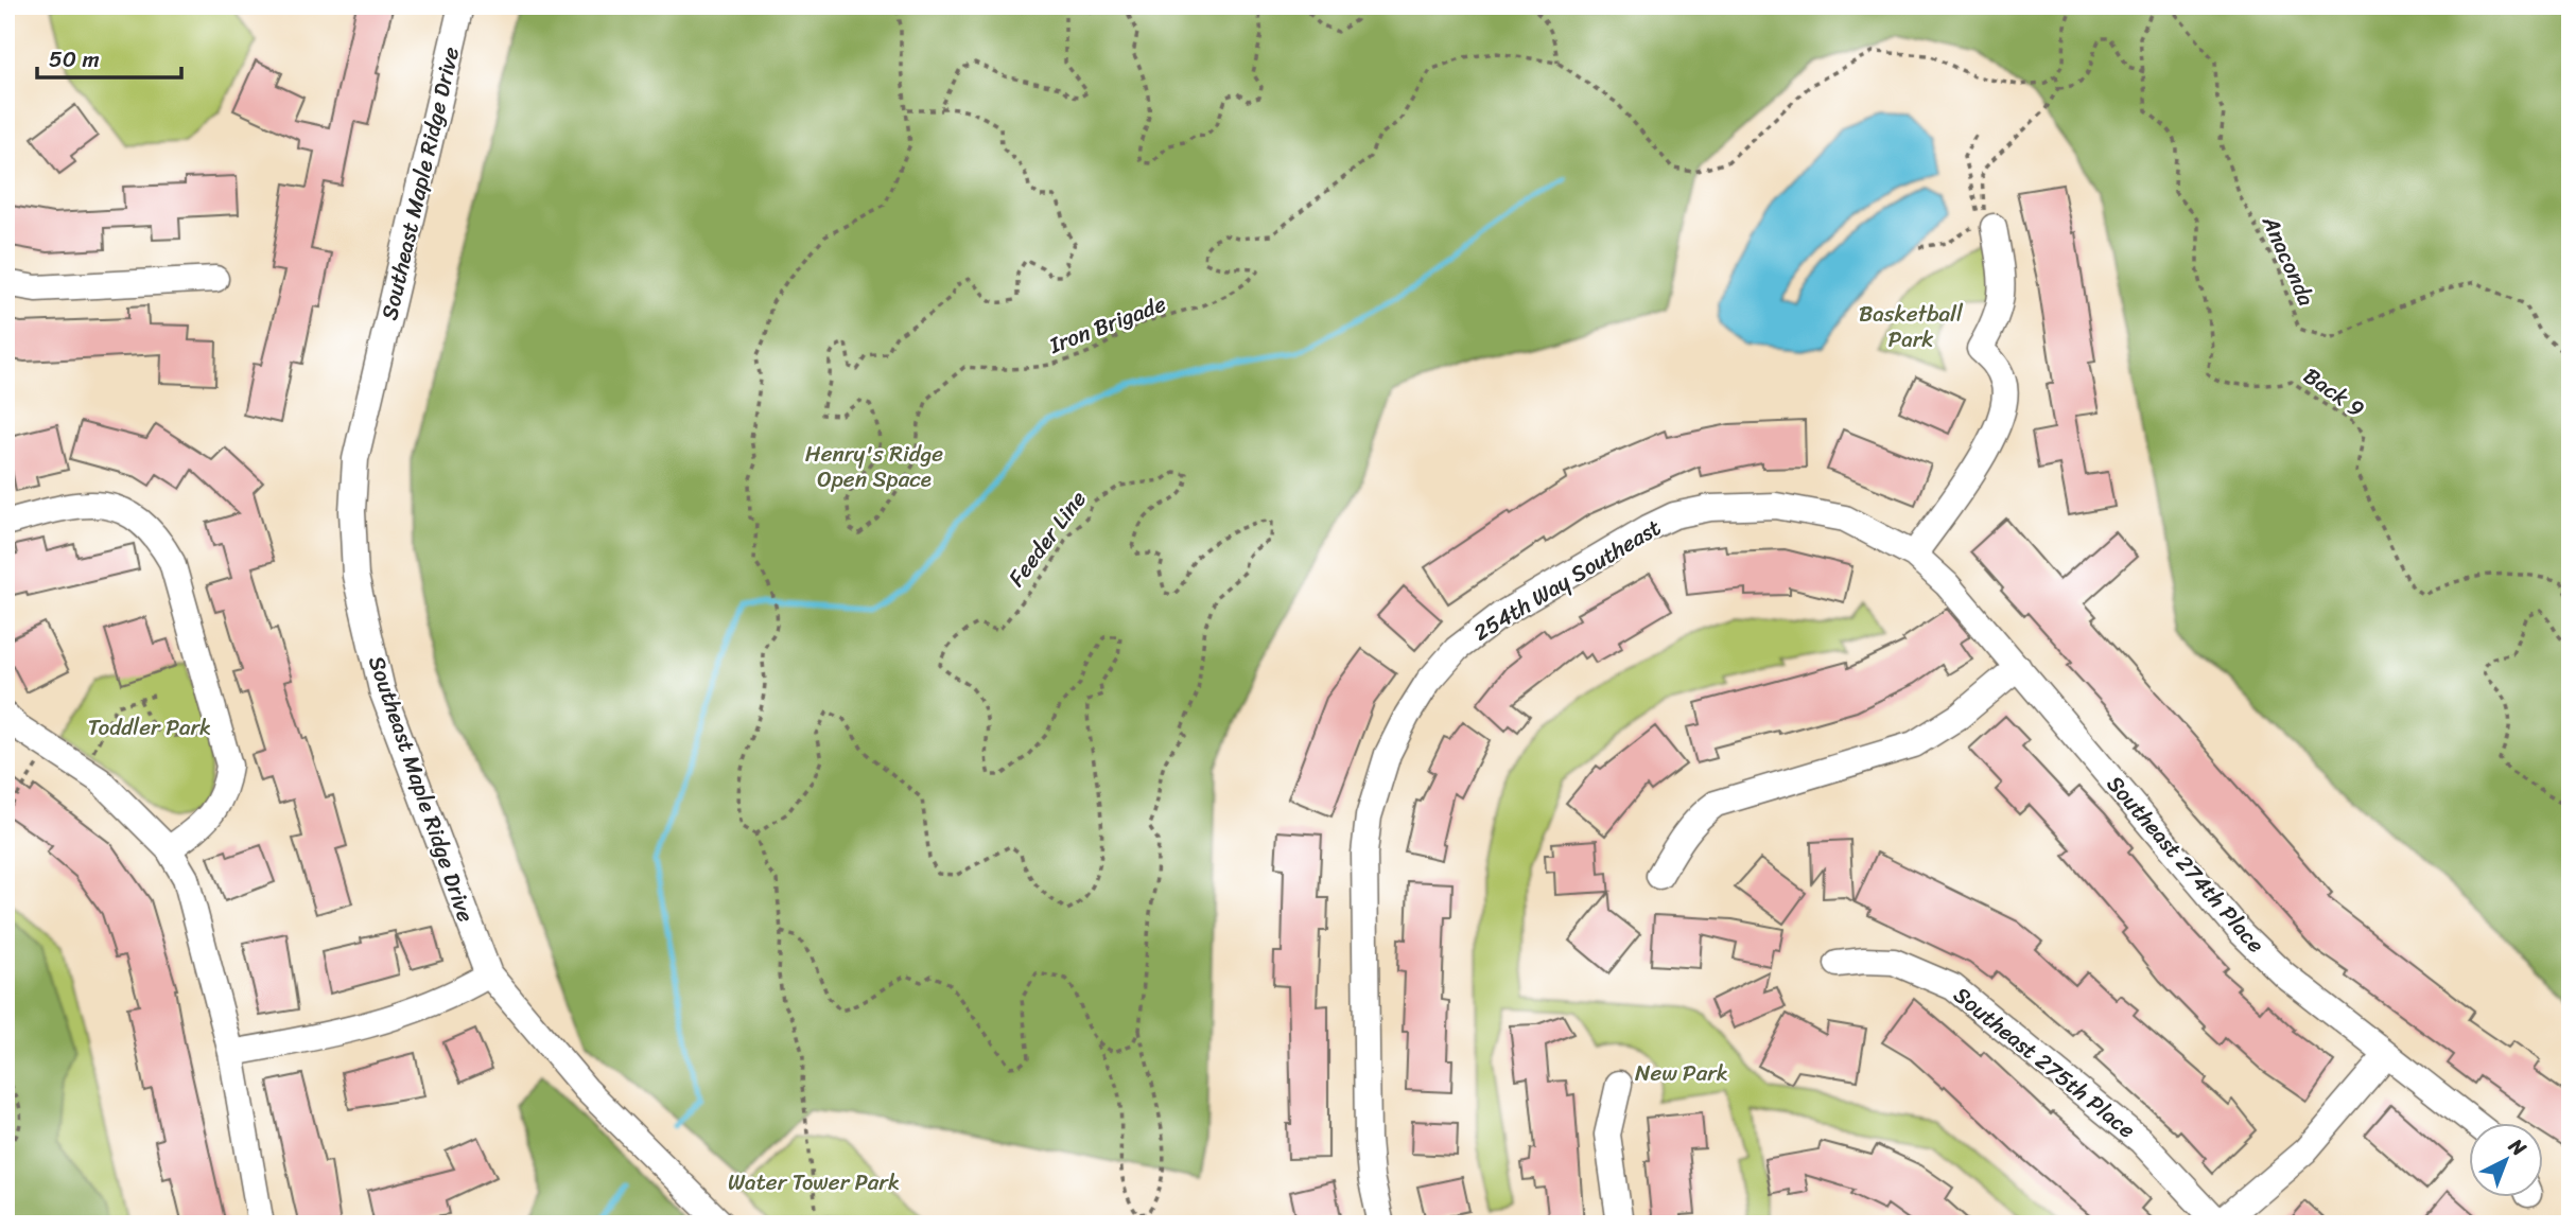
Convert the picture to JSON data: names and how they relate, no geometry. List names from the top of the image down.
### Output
{
  "streets": {
    "street": [
      "Southeast Maple Ridge Drive",
      "254th Way Southeast",
      "Southeast 274th Place",
      "Southeast 275th Place"
    ],
    "path": [
      "Anaconda",
      "Iron Brigade",
      "Back 9",
      "Feeder Line"
    ]
  },
  "crossings": [
    ["254th Way Southeast", "Southeast 274th Place"]
  ],
  "parks": [
    "Basketball Park",
    "Henry's Ridge Open Space",
    "Toddler Park",
    "New Park",
    "Water Tower Park"
  ],
  "scale_bar": "50 m",
  "north": "top right"
}
